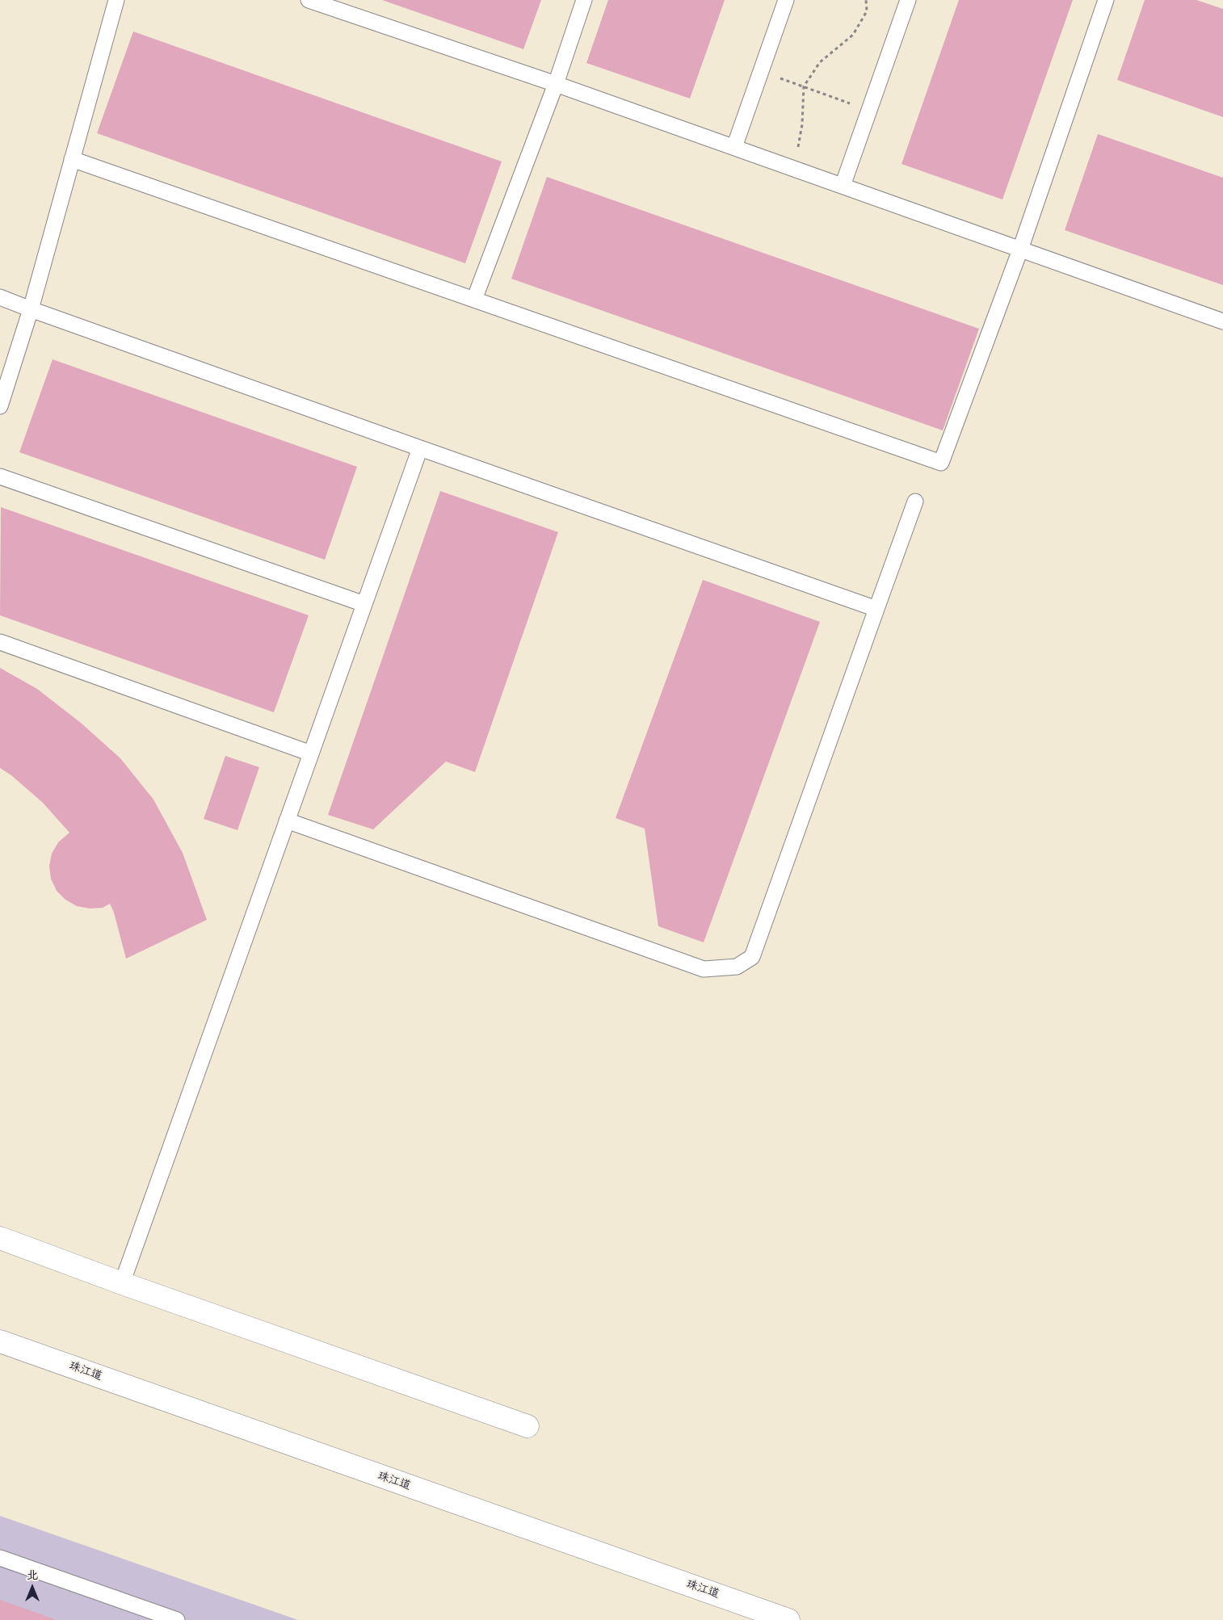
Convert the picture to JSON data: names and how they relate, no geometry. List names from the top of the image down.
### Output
{
  "streets": {
    "main road": ["珠江道"]
  },
  "north": "top"
}
